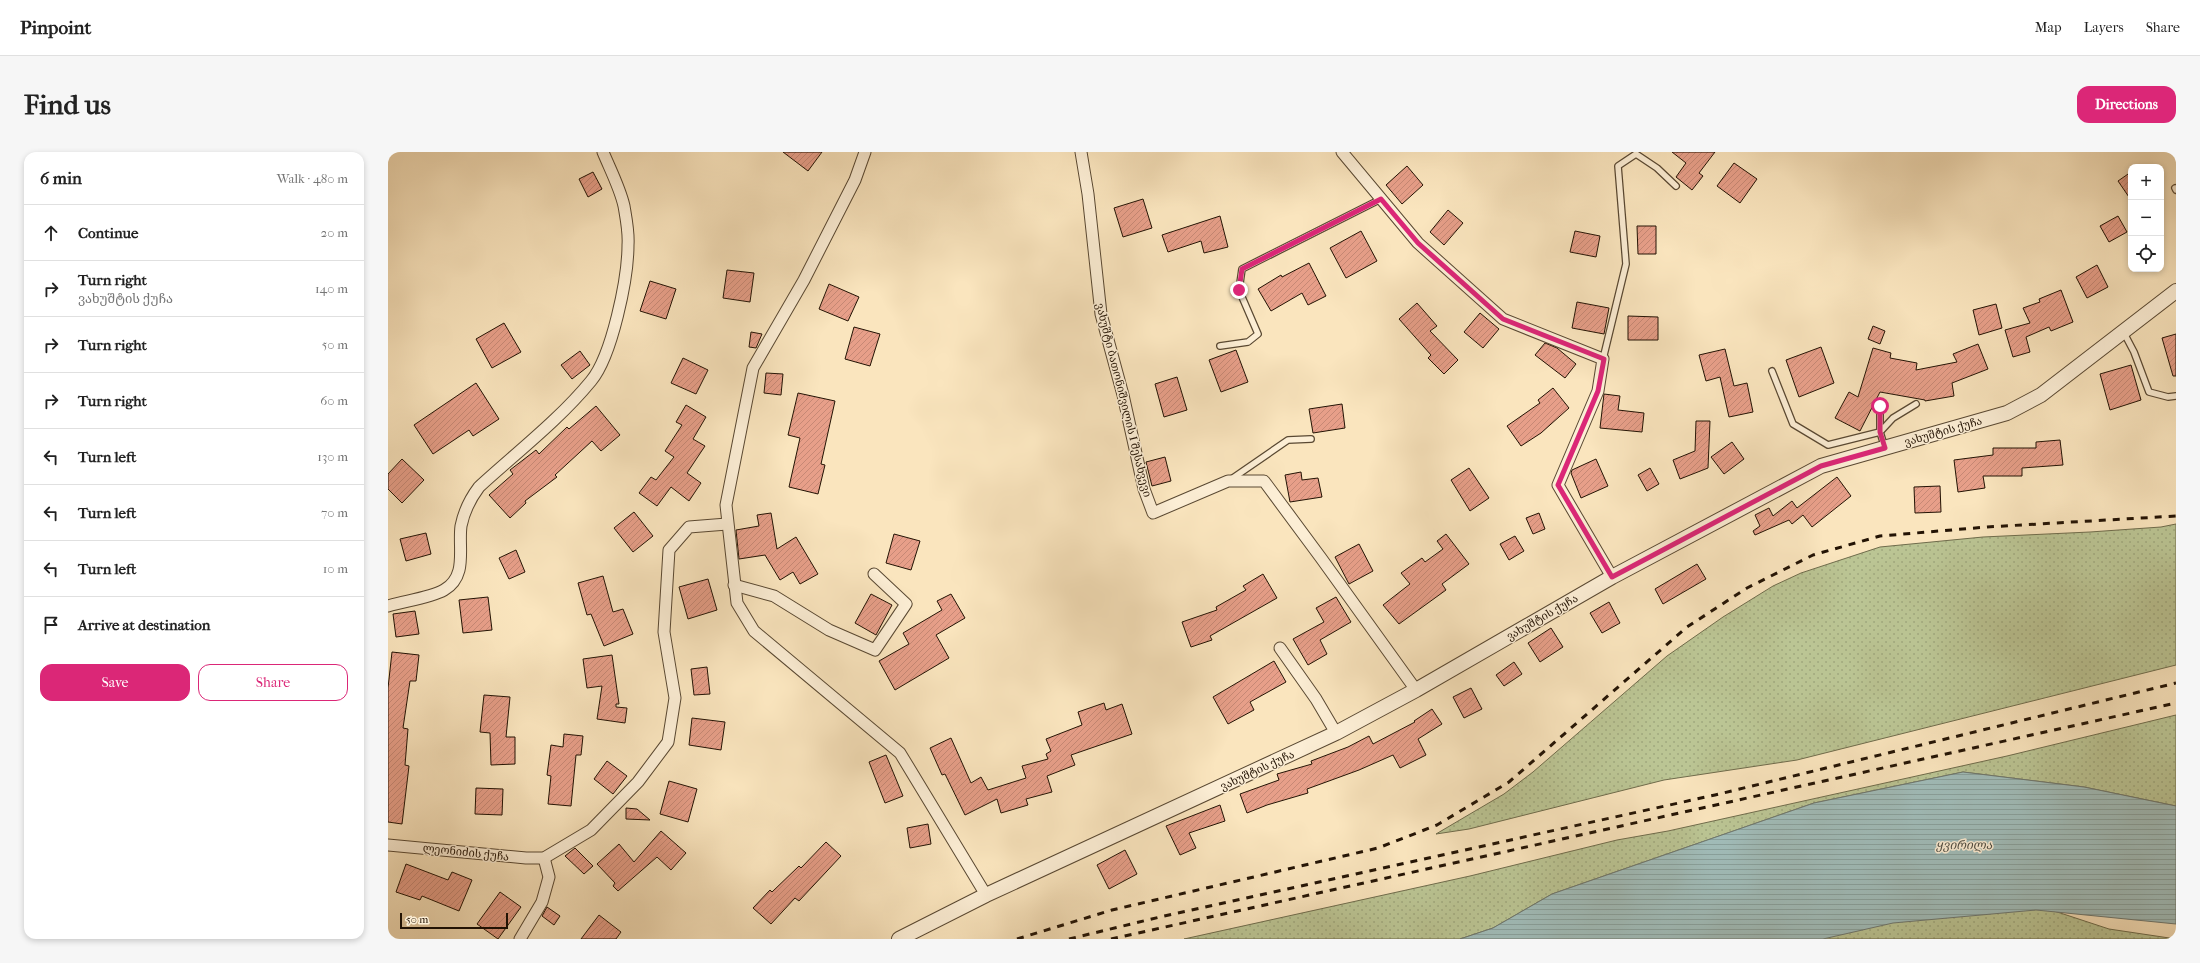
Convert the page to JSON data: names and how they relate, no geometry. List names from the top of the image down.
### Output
{
  "streets": {
    "street": ["ვახუშტი ბათონიშვილის I შესახვევი", "ვახუშტის ქუჩა", "ლეონიძის ქუჩა"]
  },
  "crossings": [
    ["ვახუშტი ბათონიშვილის I შესახვევი", "ვახუშტის ქუჩა"]
  ],
  "water": ["ყვირილა"],
  "scale_bar": "50 m",
  "page": {
    "header": "Pinpoint",
    "nav": ["Map", "Layers", "Share"],
    "buttons": [
      "Directions",
      ["Save", "Share"]
    ],
    "title": "Find us",
    "heading": ["6 min", "Walk · 480 m"],
    "map_buttons": ["+", "−"],
    "list": [
      ["Continue", "20 m"],
      ["Turn right", "ვახუშტის ქუჩა", "140 m"],
      ["Turn right", "50 m"],
      ["Turn right", "60 m"],
      ["Turn left", "130 m"],
      ["Turn left", "70 m"],
      ["Turn left", "10 m"],
      "Arrive at destination"
    ],
    "scale": "50 m"
  }
}
